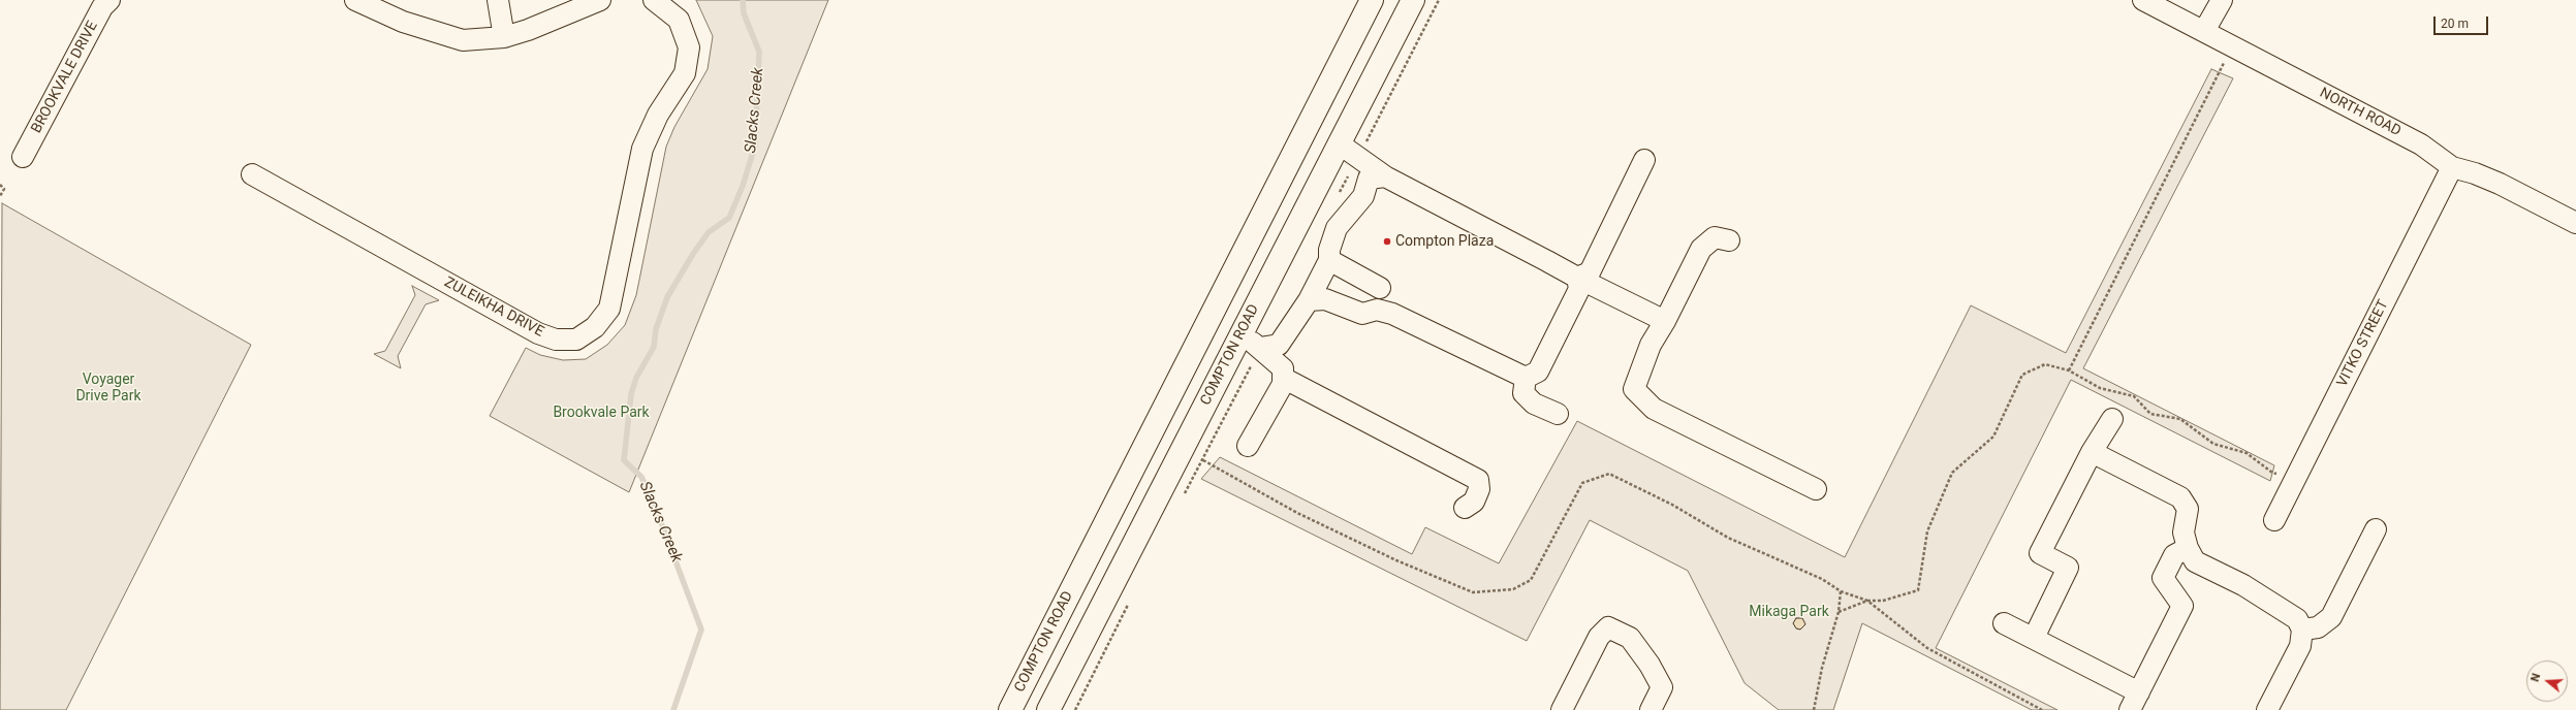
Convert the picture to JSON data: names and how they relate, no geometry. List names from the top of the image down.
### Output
{
  "streets": {
    "main road": ["COMPTON ROAD"],
    "street": [
      "BROOKVALE DRIVE",
      "NORTH ROAD",
      "ZULEIKHA DRIVE",
      "VITKO STREET"
    ]
  },
  "crossings": [
    ["NORTH ROAD", "VITKO STREET"]
  ],
  "water": ["Slacks Creek"],
  "parks": ["Voyager Drive Park", "Brookvale Park", "Mikaga Park"],
  "places": ["Compton Plaza"],
  "scale_bar": "20 m",
  "north": "left"
}
